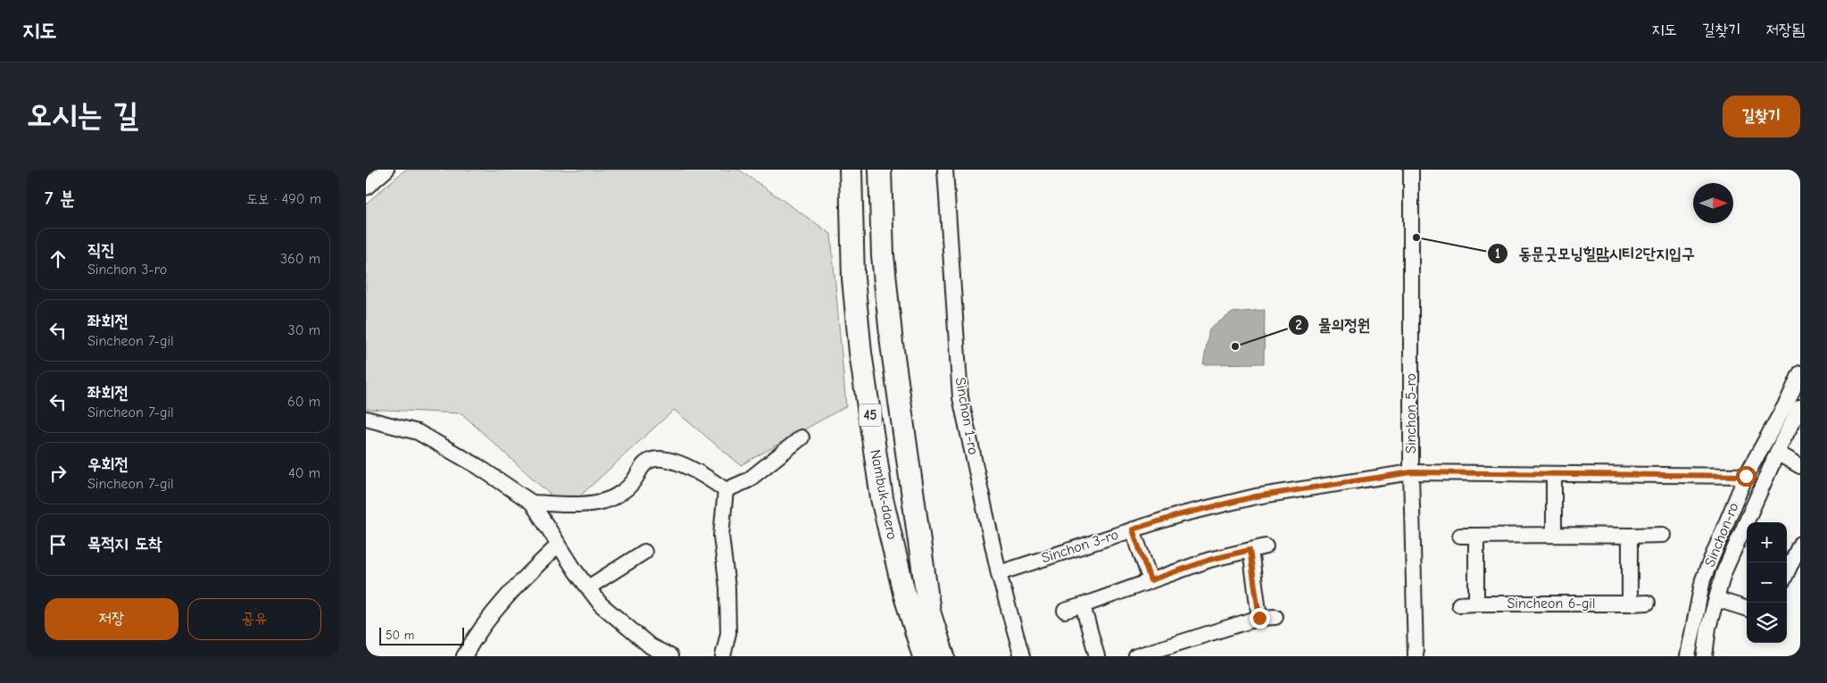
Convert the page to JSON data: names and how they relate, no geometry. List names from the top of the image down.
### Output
{
  "streets": {
    "highway": ["45", "Nambuk-daero"],
    "street": [
      "Sinchon 5-ro",
      "Sinchon 1-ro",
      "Sinchon-ro",
      "Sinchon 3-ro",
      "Sincheon 6-gil"
    ]
  },
  "crossings": [
    ["Sinchon 5-ro", "Sinchon 3-ro"],
    ["Sinchon 1-ro", "Sinchon 3-ro"],
    ["Sinchon-ro", "Sinchon 3-ro"]
  ],
  "places": ["동문굿모닝힐맘시티2단지입구", "물의정원"],
  "scale_bar": "50 m",
  "north": "right",
  "page": {
    "header": "지도",
    "nav": ["지도", "길찾기", "저장됨"],
    "buttons": [
      "길찾기",
      ["저장", "공유"]
    ],
    "title": "오시는 길",
    "heading": ["7 분", "도보 · 490 m"],
    "list": [
      ["직진", "Sinchon 3-ro", "360 m"],
      ["좌회전", "Sincheon 7-gil", "30 m"],
      ["좌회전", "Sincheon 7-gil", "60 m"],
      ["우회전", "Sincheon 7-gil", "40 m"],
      "목적지 도착"
    ],
    "map_buttons": ["+", "−"],
    "scale": "50 m"
  }
}
